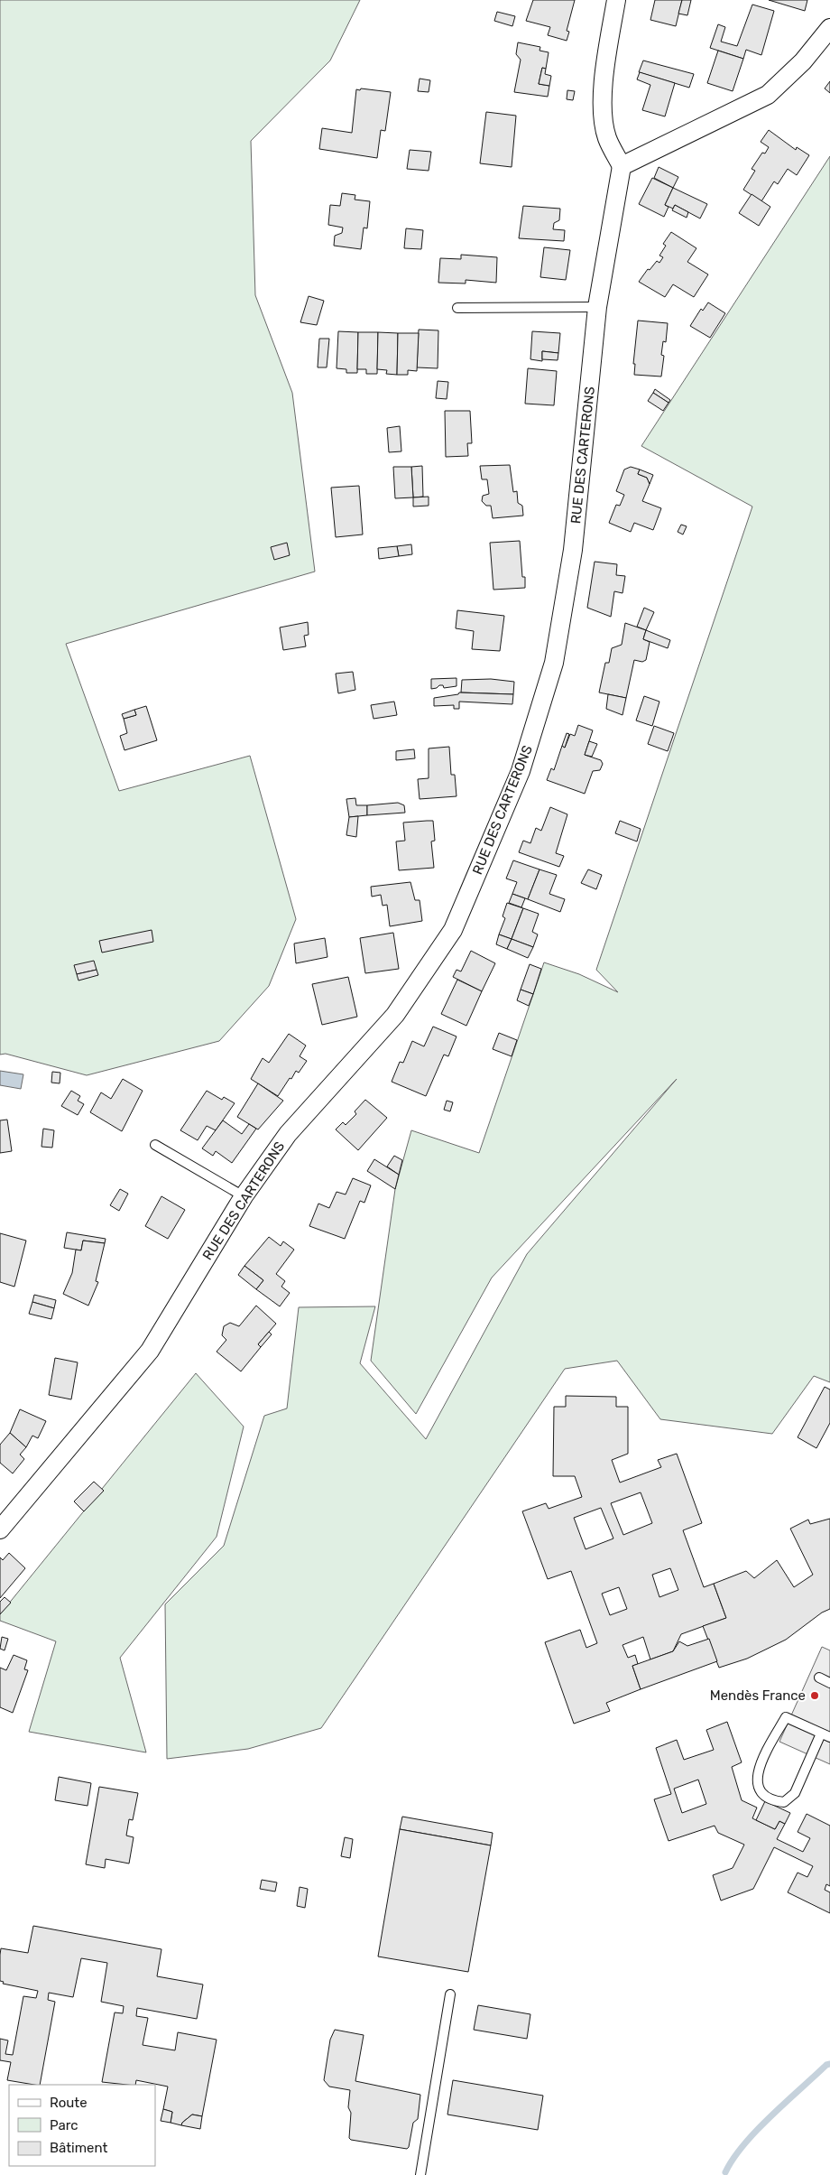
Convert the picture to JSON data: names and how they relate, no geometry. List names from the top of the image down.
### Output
{
  "streets": {
    "street": ["RUE DES CARTERONS"]
  },
  "places": ["Mendès France"],
  "legend": ["Route", "Parc", "Bâtiment"]
}
